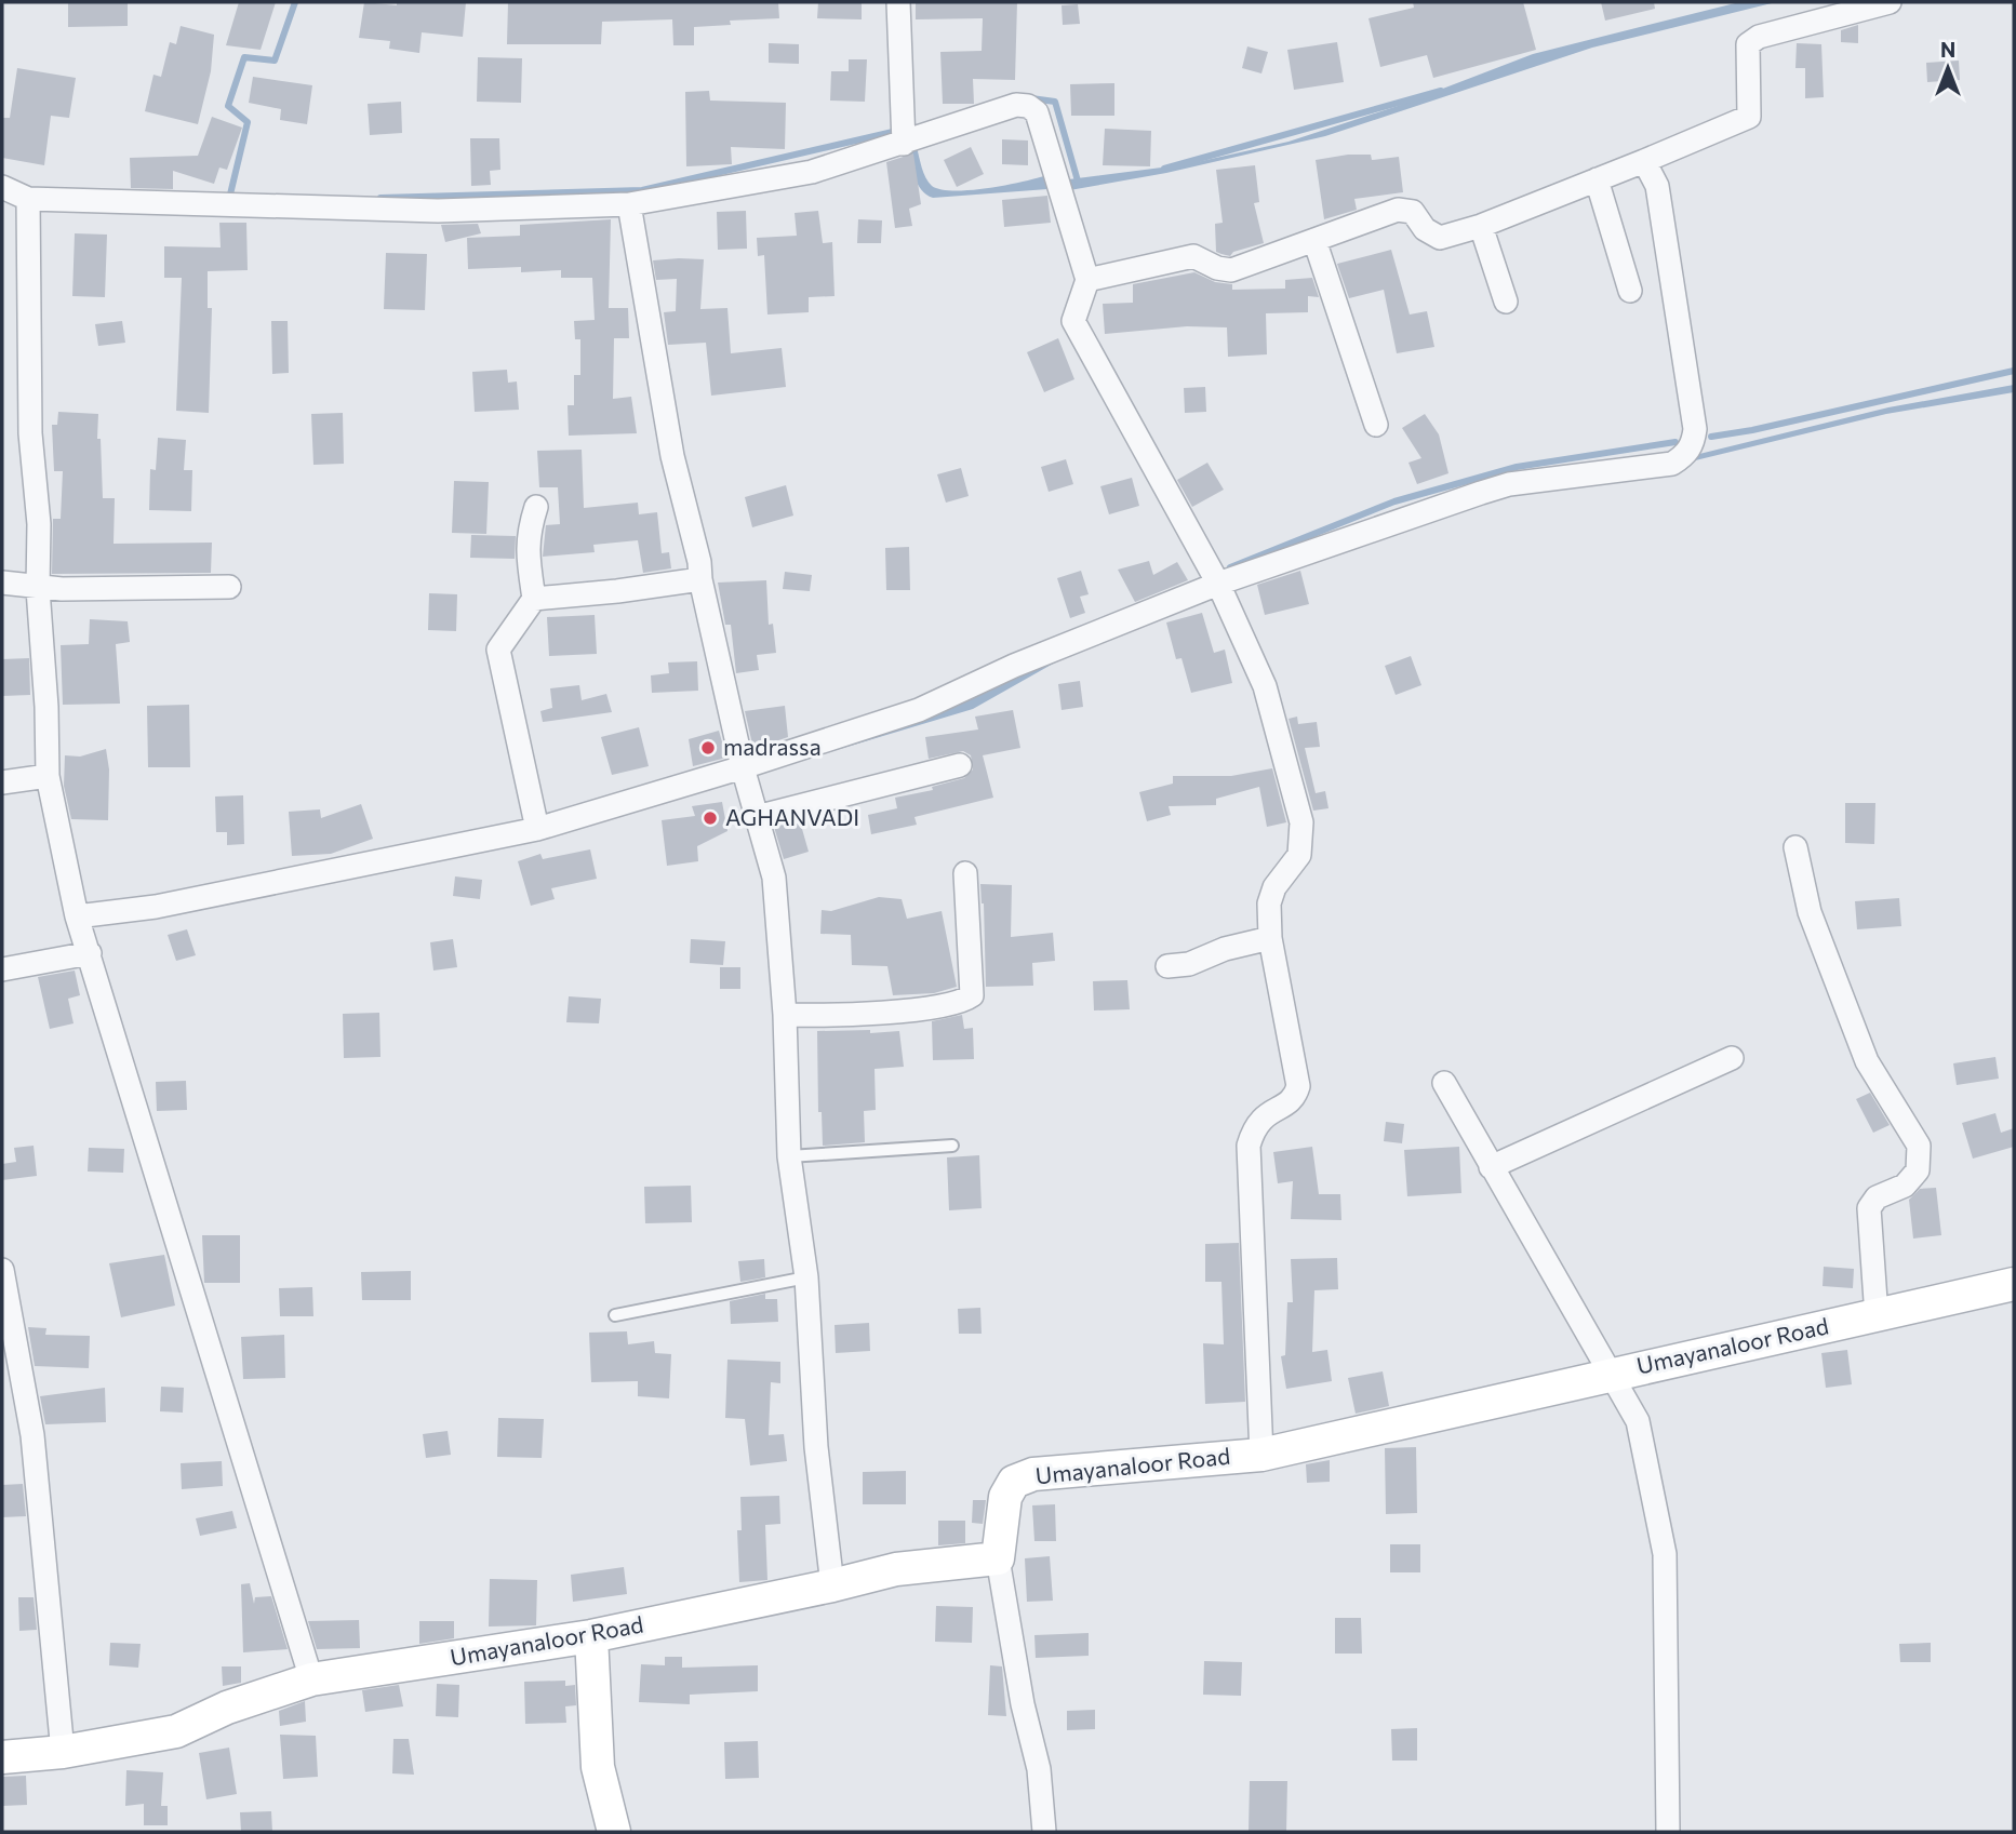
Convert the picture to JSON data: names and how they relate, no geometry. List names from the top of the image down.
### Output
{
  "streets": {
    "main road": ["Umayanaloor Road"]
  },
  "places": ["madrassa", "AGHANVADI"],
  "north": "top"
}
